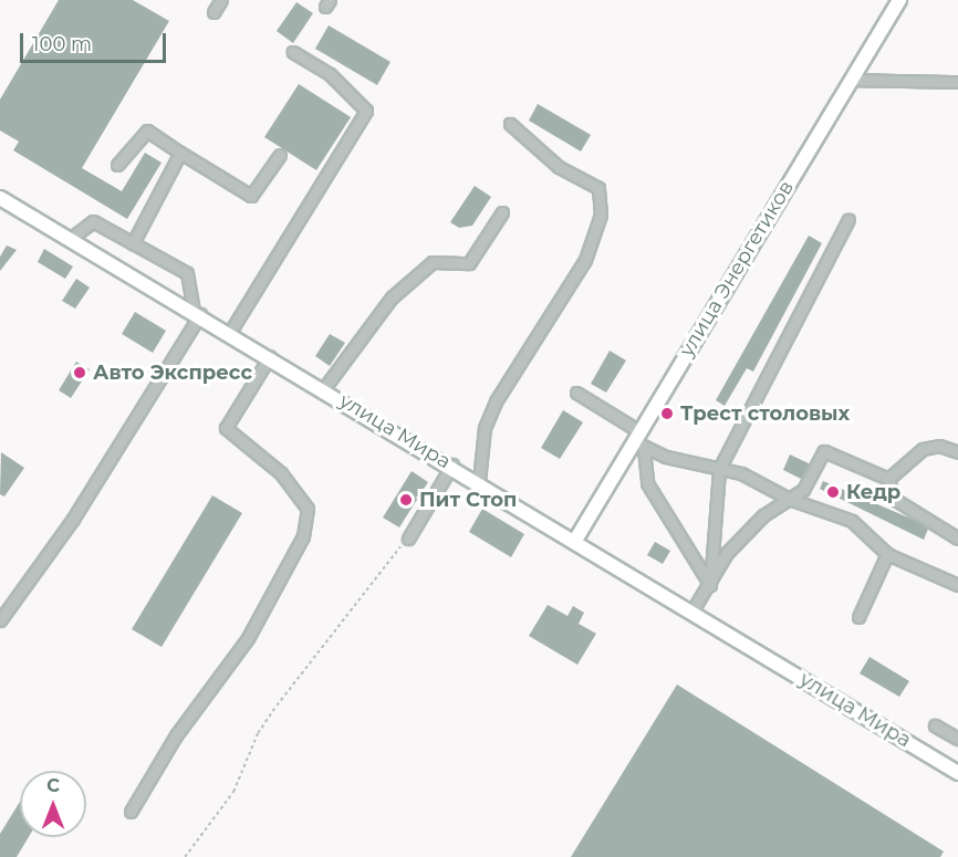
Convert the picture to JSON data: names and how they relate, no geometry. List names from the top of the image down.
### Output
{
  "streets": {
    "main road": ["улица Энергетиков", "улица Мира"]
  },
  "crossings": [
    ["улица Энергетиков", "улица Мира"]
  ],
  "places": [
    "Авто Экспресс",
    "Трест столовых",
    "Кедр",
    "Пит Стоп"
  ],
  "scale_bar": "100 m",
  "north": "top"
}
